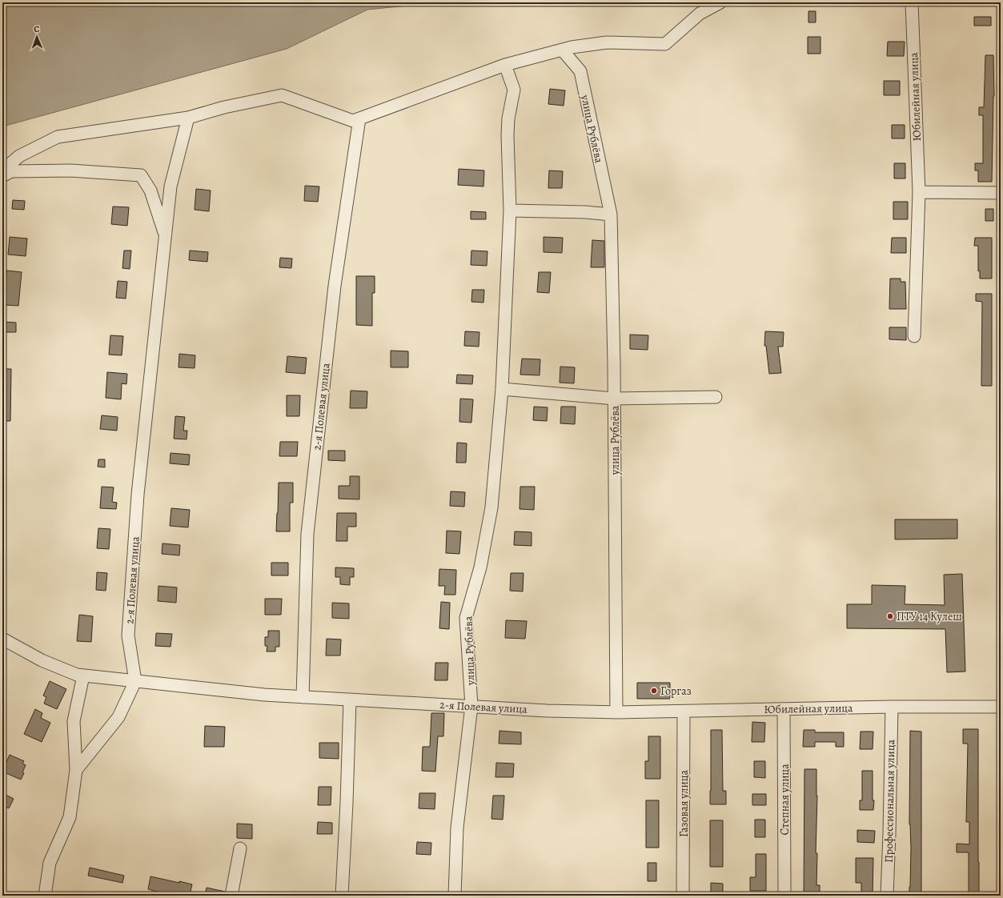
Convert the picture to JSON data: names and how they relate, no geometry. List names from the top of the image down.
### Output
{
  "streets": {
    "street": [
      "Юбилейная улица",
      "улица Рублёва",
      "2-я Полевая улица",
      "Степная улица",
      "Профессиональная улица",
      "Газовая улица"
    ]
  },
  "crossings": [
    ["Юбилейная улица", "улица Рублёва"],
    ["Юбилейная улица", "2-я Полевая улица"],
    ["Юбилейная улица", "Степная улица"],
    ["Юбилейная улица", "Профессиональная улица"],
    ["Юбилейная улица", "Газовая улица"],
    ["улица Рублёва", "2-я Полевая улица"]
  ],
  "places": ["ПТУ 14 Кулеш", "Горгаз"],
  "north": "top"
}
